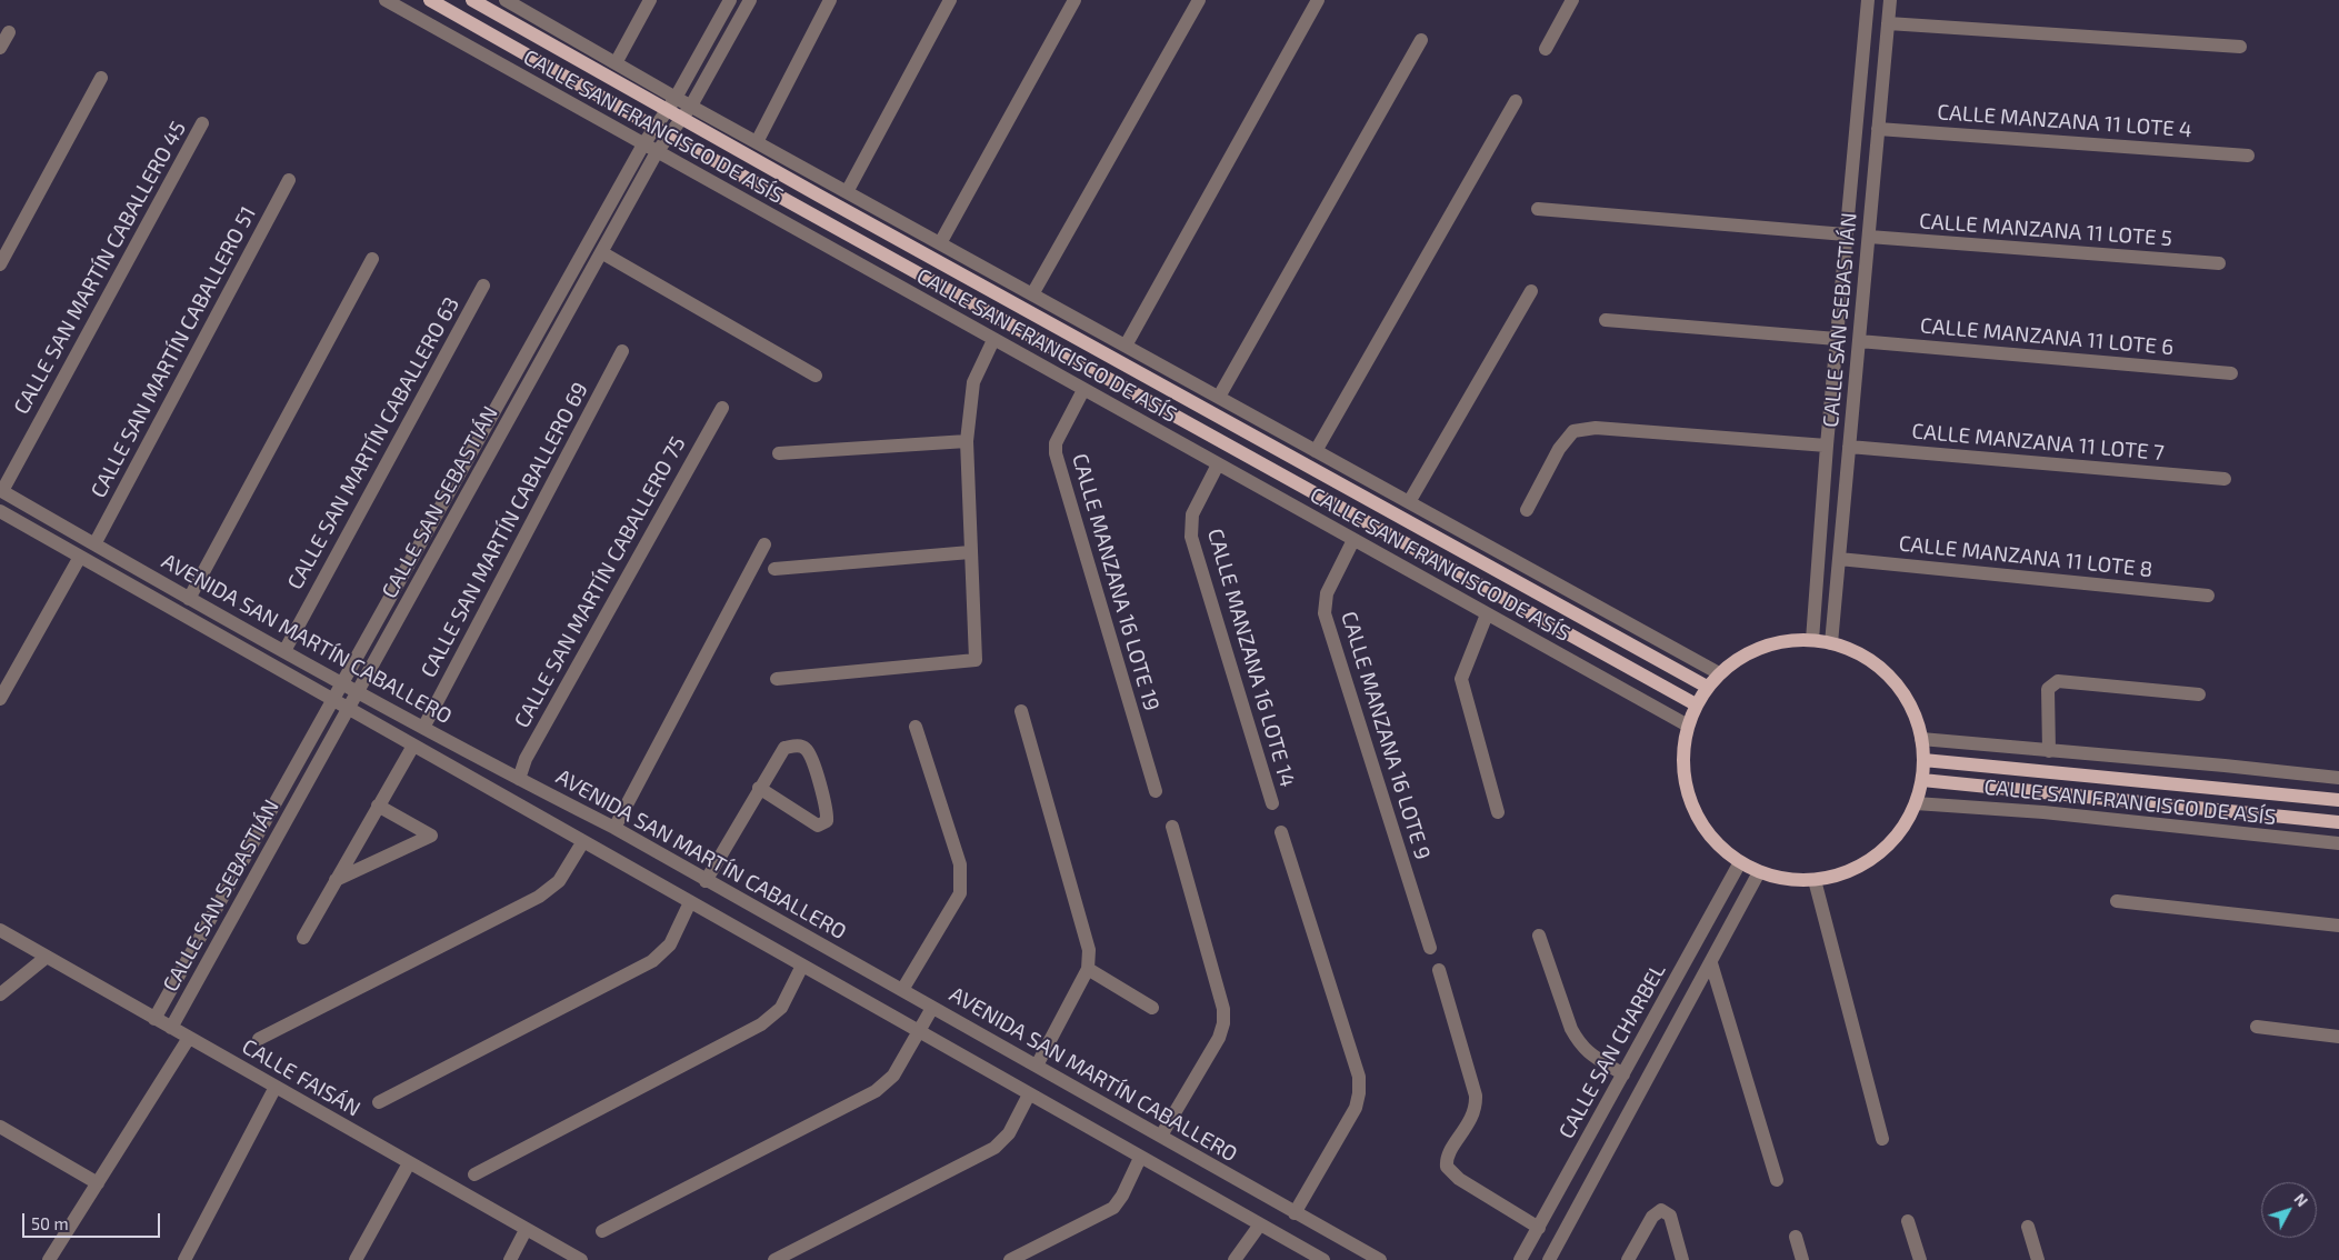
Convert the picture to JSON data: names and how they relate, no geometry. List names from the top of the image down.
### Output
{
  "streets": {
    "main road": ["CALLE SAN FRANCISCO DE ASÍS"],
    "street": [
      "CALLE MANZANA 11 LOTE 4",
      "CALLE MANZANA 11 LOTE 5",
      "CALLE SAN MARTÍN CABALLERO 45",
      "CALLE SAN SEBASTIÁN",
      "CALLE MANZANA 11 LOTE 6",
      "CALLE SAN MARTÍN CABALLERO 51",
      "CALLE MANZANA 11 LOTE 7",
      "CALLE SAN MARTÍN CABALLERO 63",
      "CALLE SAN MARTÍN CABALLERO 69",
      "CALLE MANZANA 11 LOTE 8",
      "CALLE SAN MARTÍN CABALLERO 75",
      "CALLE MANZANA 16 LOTE 19",
      "AVENIDA SAN MARTÍN CABALLERO",
      "CALLE MANZANA 16 LOTE 14",
      "CALLE MANZANA 16 LOTE 9",
      "CALLE SAN CHARBEL",
      "CALLE FAISÁN"
    ]
  },
  "crossings": [
    ["CALLE MANZANA 11 LOTE 4", "CALLE SAN SEBASTIÁN"],
    ["CALLE SAN FRANCISCO DE ASÍS", "CALLE SAN SEBASTIÁN"],
    ["CALLE SAN FRANCISCO DE ASÍS", "CALLE MANZANA 16 LOTE 19"],
    ["CALLE SAN FRANCISCO DE ASÍS", "CALLE MANZANA 16 LOTE 14"],
    ["CALLE SAN FRANCISCO DE ASÍS", "CALLE MANZANA 16 LOTE 9"],
    ["CALLE MANZANA 11 LOTE 5", "CALLE SAN SEBASTIÁN"],
    ["CALLE SAN MARTÍN CABALLERO 45", "AVENIDA SAN MARTÍN CABALLERO"],
    ["CALLE SAN SEBASTIÁN", "CALLE MANZANA 11 LOTE 6"],
    ["CALLE SAN SEBASTIÁN", "CALLE MANZANA 11 LOTE 7"],
    ["CALLE SAN SEBASTIÁN", "CALLE MANZANA 11 LOTE 8"],
    ["CALLE SAN SEBASTIÁN", "AVENIDA SAN MARTÍN CABALLERO"],
    ["CALLE SAN SEBASTIÁN", "CALLE FAISÁN"],
    ["CALLE SAN MARTÍN CABALLERO 51", "AVENIDA SAN MARTÍN CABALLERO"],
    ["CALLE SAN MARTÍN CABALLERO 63", "AVENIDA SAN MARTÍN CABALLERO"],
    ["CALLE SAN MARTÍN CABALLERO 69", "AVENIDA SAN MARTÍN CABALLERO"],
    ["CALLE SAN MARTÍN CABALLERO 75", "AVENIDA SAN MARTÍN CABALLERO"]
  ],
  "scale_bar": "50 m",
  "north": "top right"
}
